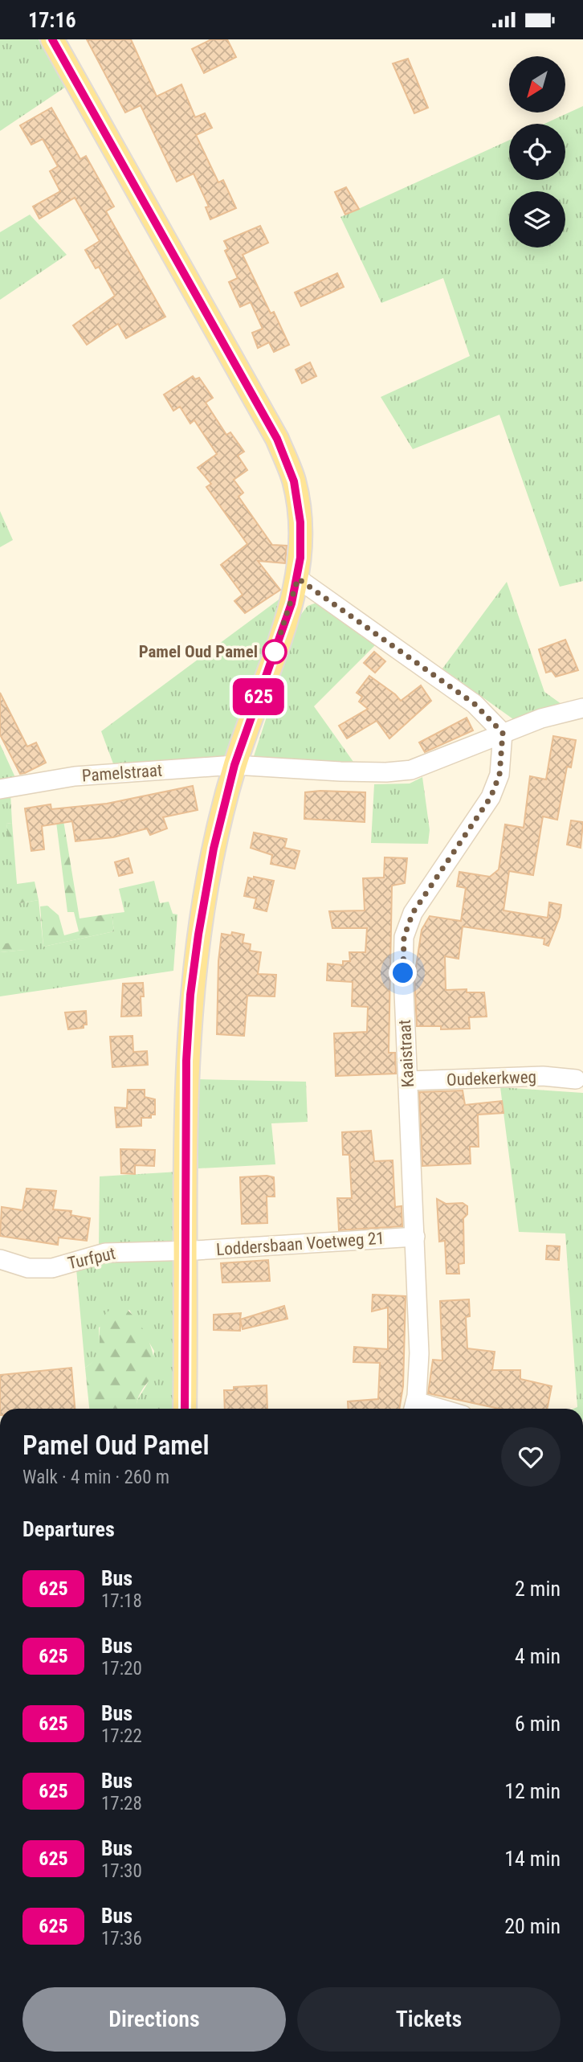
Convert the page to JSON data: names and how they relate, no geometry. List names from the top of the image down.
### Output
{
  "streets": {
    "street": [
      "Pamelstraat",
      "Kaaistraat",
      "Oudekerkweg",
      "Loddersbaan Voetweg 21",
      "Turfput"
    ]
  },
  "crossings": [
    ["Pamelstraat", "Kaaistraat"],
    ["Kaaistraat", "Oudekerkweg"],
    ["Kaaistraat", "Loddersbaan Voetweg 21"],
    ["Loddersbaan Voetweg 21", "Turfput"]
  ],
  "places": ["Pamel Oud Pamel"],
  "lines": ["bus line 625"],
  "north": "bottom left",
  "page": {
    "status": "17:16",
    "on_map": "625",
    "heading": [
      ["Pamel Oud Pamel", "Walk · 4 min · 260 m"],
      "Departures"
    ],
    "list": [
      {
        "mark": "625",
        "name": "Bus",
        "note": "17:18",
        "value": "2 min"
      },
      {
        "mark": "625",
        "name": "Bus",
        "note": "17:20",
        "value": "4 min"
      },
      {
        "mark": "625",
        "name": "Bus",
        "note": "17:22",
        "value": "6 min"
      },
      {
        "mark": "625",
        "name": "Bus",
        "note": "17:28",
        "value": "12 min"
      },
      {
        "mark": "625",
        "name": "Bus",
        "note": "17:30",
        "value": "14 min"
      },
      {
        "mark": "625",
        "name": "Bus",
        "note": "17:36",
        "value": "20 min"
      }
    ],
    "buttons": ["Directions", "Tickets"]
  }
}
